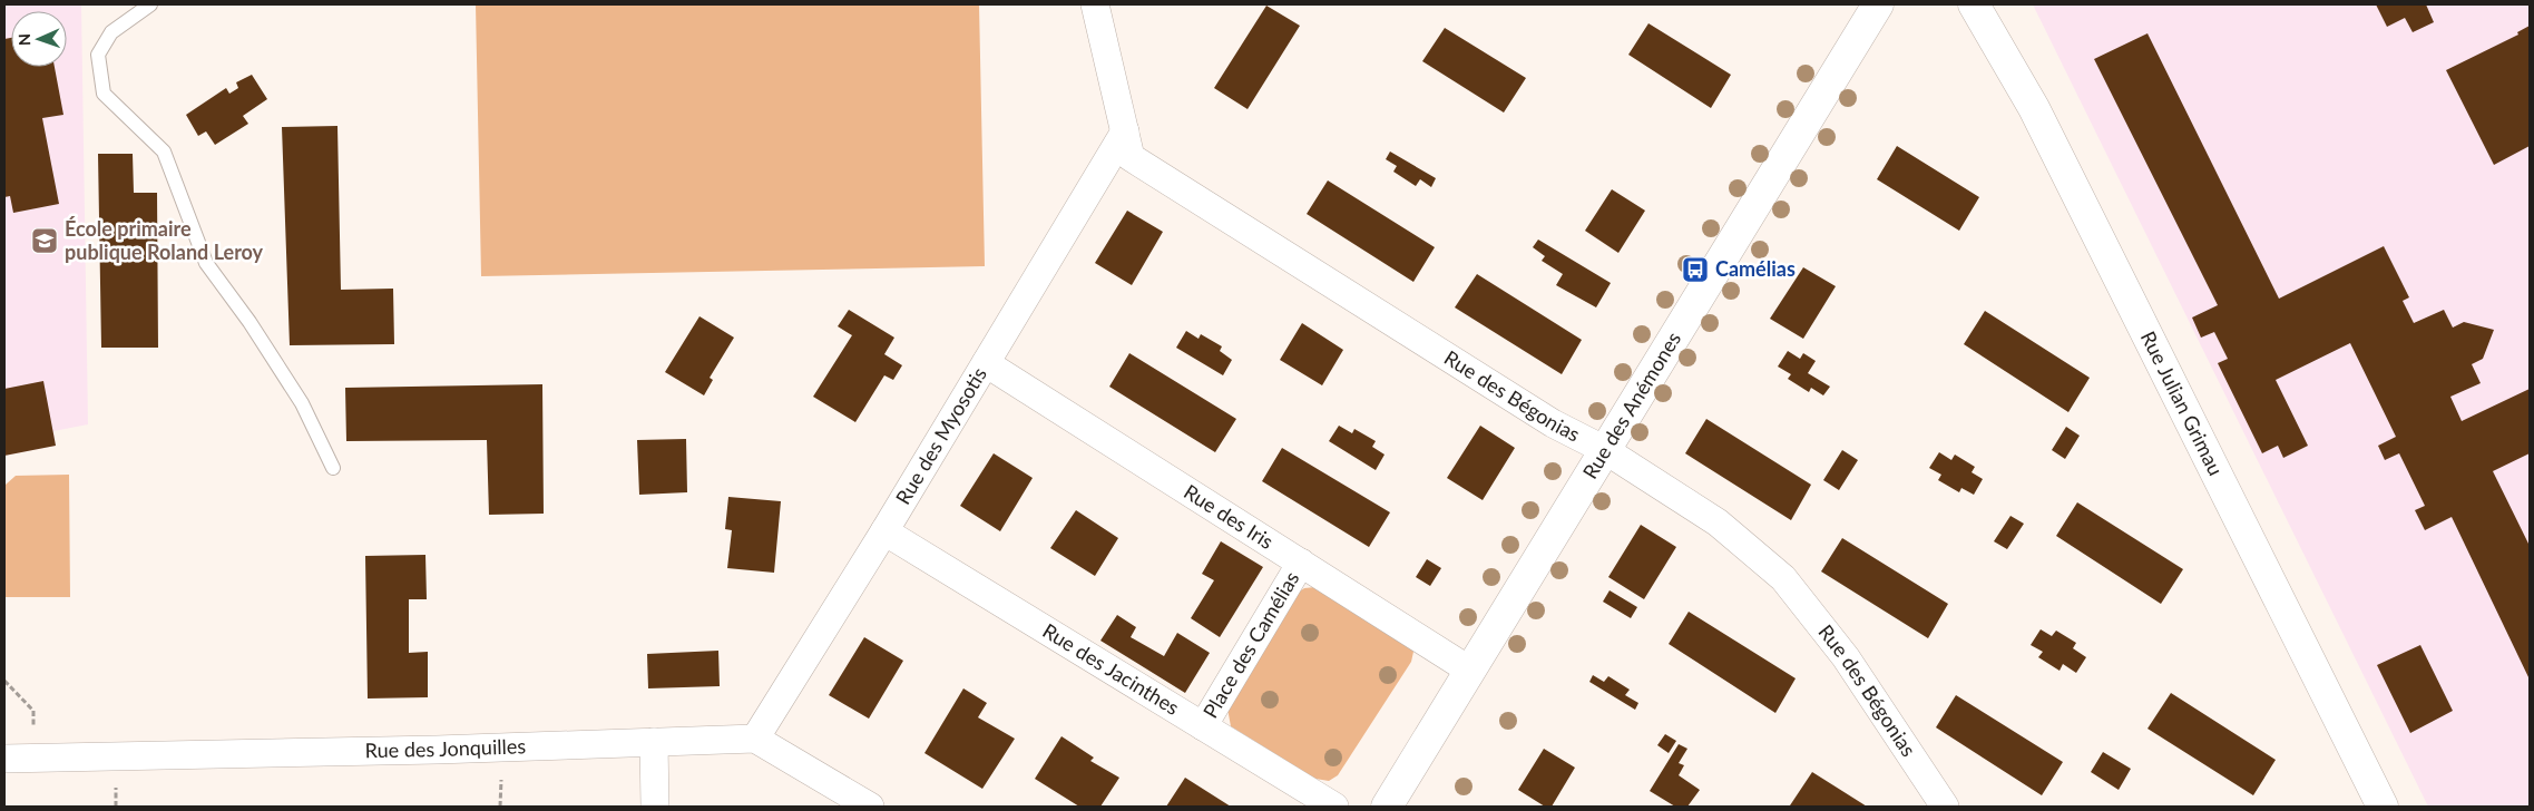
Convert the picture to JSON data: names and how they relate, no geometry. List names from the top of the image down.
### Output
{
  "streets": {
    "street": [
      "Rue des Bégonias",
      "Rue Julian Grimau",
      "Rue des Anémones",
      "Rue des Myosotis",
      "Rue des Iris",
      "Place des Camélias",
      "Rue des Jacinthes",
      "Rue des Jonquilles"
    ]
  },
  "crossings": [
    ["Rue des Bégonias", "Rue des Anémones"],
    ["Rue des Bégonias", "Rue des Myosotis"],
    ["Rue des Anémones", "Rue des Iris"],
    ["Rue des Myosotis", "Rue des Iris"],
    ["Rue des Myosotis", "Rue des Jacinthes"],
    ["Rue des Myosotis", "Rue des Jonquilles"],
    ["Rue des Iris", "Place des Camélias"],
    ["Place des Camélias", "Rue des Jacinthes"]
  ],
  "places": {
    "school or university": ["École primaire publique Roland Leroy"],
    "bus stop": ["Camélias"]
  },
  "north": "left"
}
